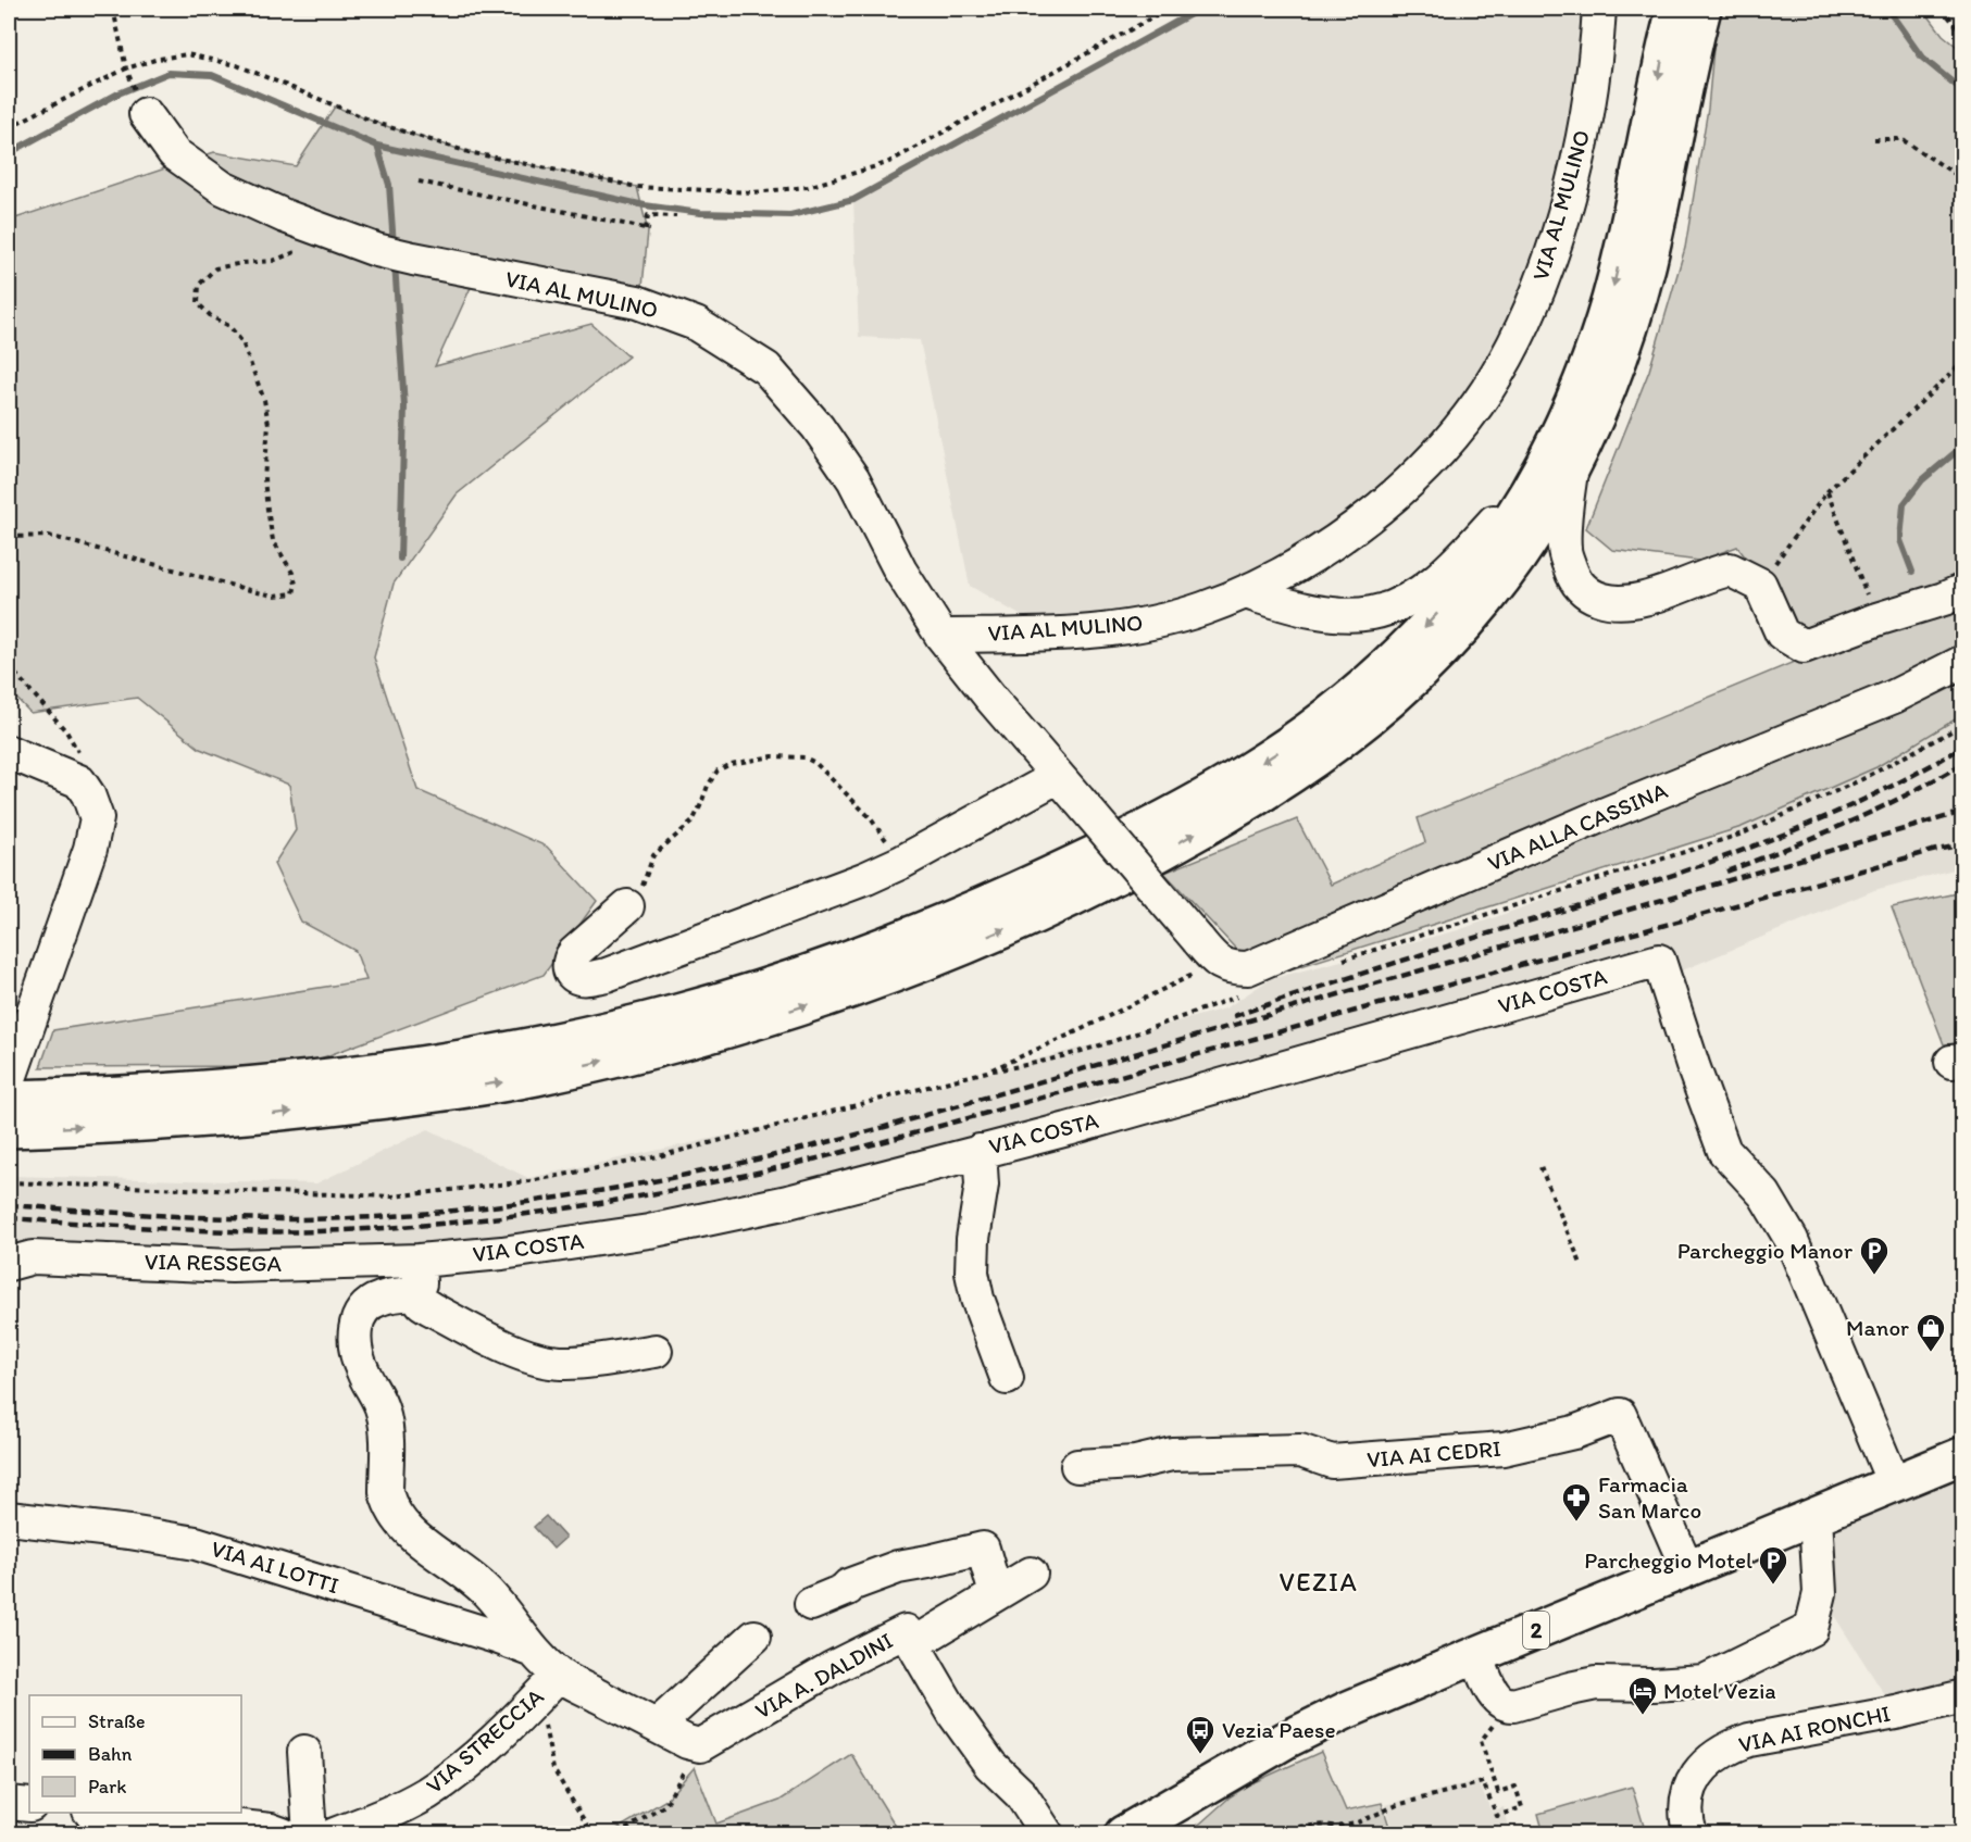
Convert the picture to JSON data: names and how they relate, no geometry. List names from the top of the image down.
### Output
{
  "streets": {
    "main road": ["2"],
    "street": [
      "VIA AL MULINO",
      "VIA ALLA CASSINA",
      "VIA COSTA",
      "VIA RESSEGA",
      "VIA AI CEDRI",
      "VIA AI LOTTI",
      "VIA A. DALDINI",
      "VIA AI RONCHI",
      "VIA STRECCIA"
    ]
  },
  "crossings": [
    ["VIA AL MULINO", "VIA ALLA CASSINA"],
    ["VIA COSTA", "VIA RESSEGA"],
    ["VIA COSTA", "2"],
    ["VIA AI CEDRI", "2"]
  ],
  "districts": ["VEZIA"],
  "places": {
    "parking": ["Parcheggio Manor", "Parcheggio Motel"],
    "shop": ["Manor"],
    "pharmacy": ["Farmacia San Marco"],
    "hotel": ["Motel Vezia"],
    "bus stop": ["Vezia Paese"]
  },
  "legend": ["Straße", "Bahn", "Park"]
}
